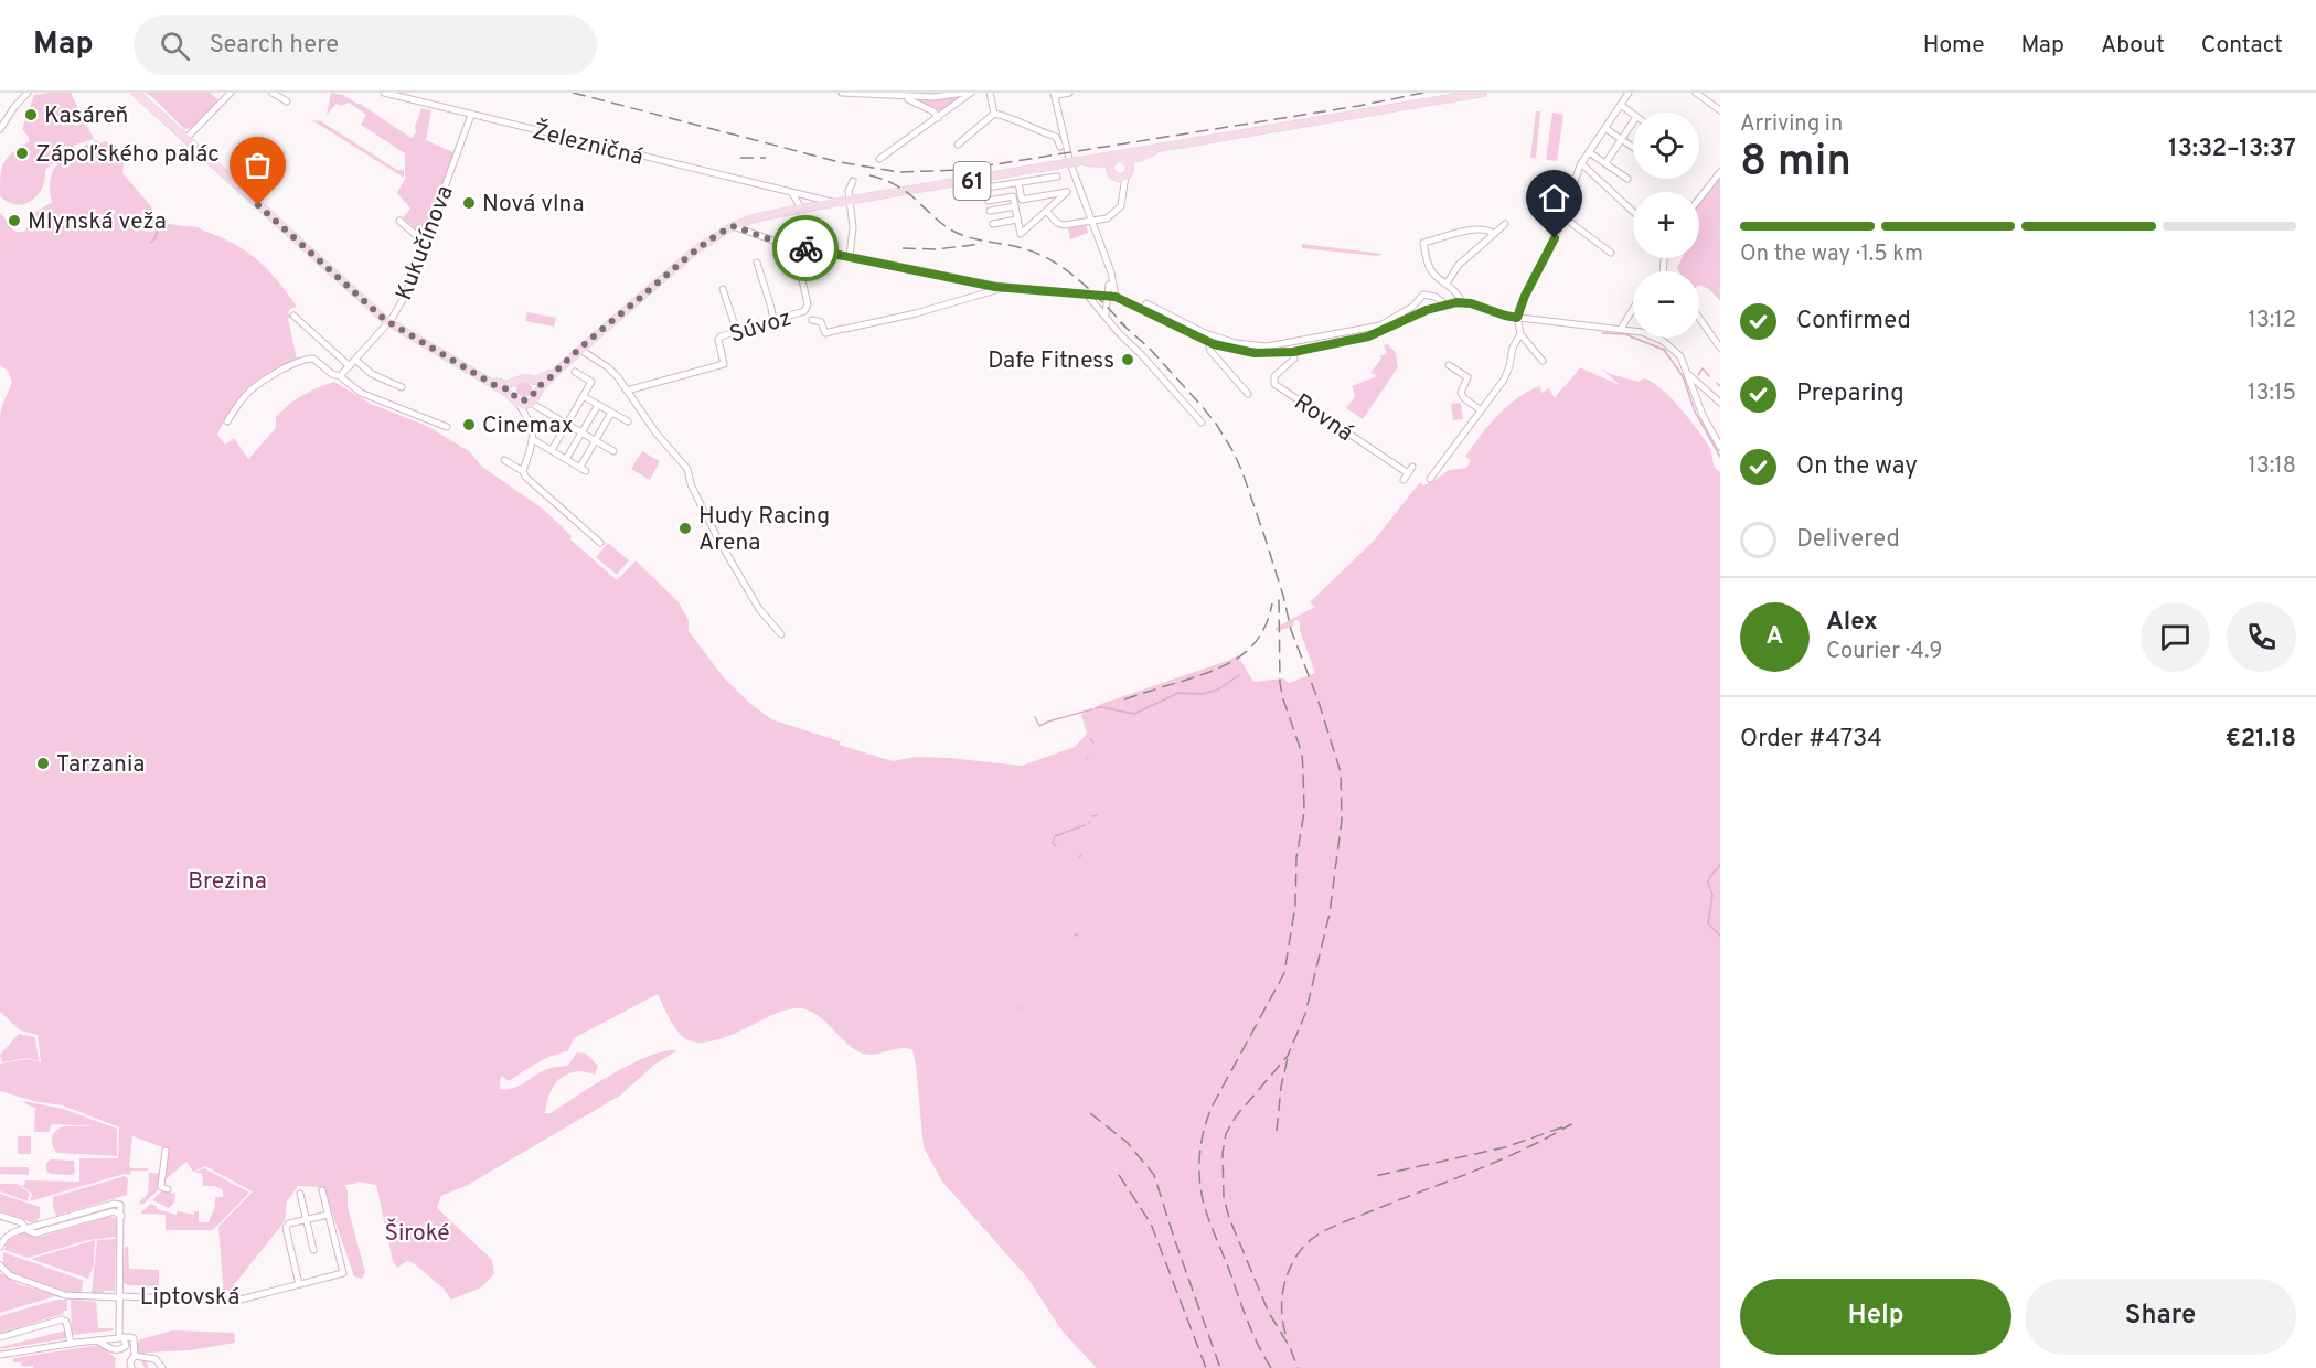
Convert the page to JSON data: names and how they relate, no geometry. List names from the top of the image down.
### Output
{
  "streets": {
    "main road": ["61"],
    "street": [
      "Železničná",
      "Kukučínova",
      "Súvoz",
      "Rovná",
      "Liptovská"
    ]
  },
  "crossings": [
    ["Železničná", "61"],
    ["Železničná", "Kukučínova"],
    ["61", "Kukučínova"]
  ],
  "parks": ["Brezina", "Široké"],
  "places": [
    "Kasáreň",
    "Zápoľského palác",
    "Nová vlna",
    "Mlynská veža",
    "Dafe Fitness",
    "Cinemax",
    "Hudy Racing Arena",
    "Tarzania"
  ],
  "page": {
    "header": "Map",
    "search": "Search here",
    "nav": [
      "Home",
      "Map",
      "About",
      "Contact"
    ],
    "heading": ["8 min", "Arriving in", "13:32–13:37"],
    "panel": [
      "Alex",
      "Courier · 4.9",
      "Order #4734",
      "€21.18"
    ],
    "map_buttons": ["+", "−"],
    "bar": "On the way · 1.5 km",
    "list": [
      ["Confirmed", "13:12"],
      ["Preparing", "13:15"],
      ["On the way", "13:18"],
      "Delivered"
    ],
    "round": "A",
    "buttons": ["Help", "Share"]
  }
}
